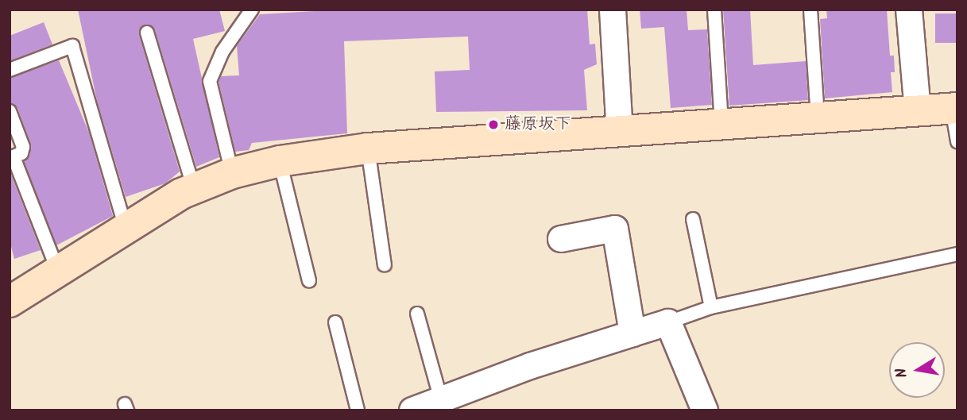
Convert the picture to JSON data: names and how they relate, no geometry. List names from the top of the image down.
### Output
{
  "places": ["藤原坂下"],
  "north": "left"
}
